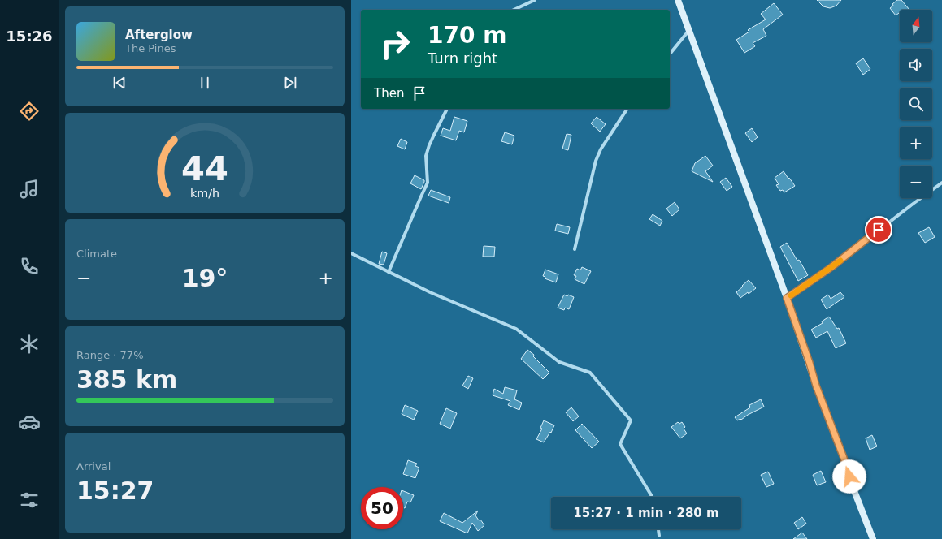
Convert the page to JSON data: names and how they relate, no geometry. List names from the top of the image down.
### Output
{
  "north": "top",
  "page": {
    "tabs": "15:26",
    "map_buttons": ["+", "−"],
    "turn": ["170 m", "Turn right"],
    "song": ["Afterglow", "The Pines"],
    "then": "Then",
    "tile": [
      "Climate",
      ["Range · 77%", "385 km"],
      ["Arrival", "15:27"]
    ],
    "heat": ["−", "19°", "+"],
    "limit": "50",
    "trip": "15:27 · 1 min · 280 m",
    "gauge": ["44", "km/h"]
  }
}
